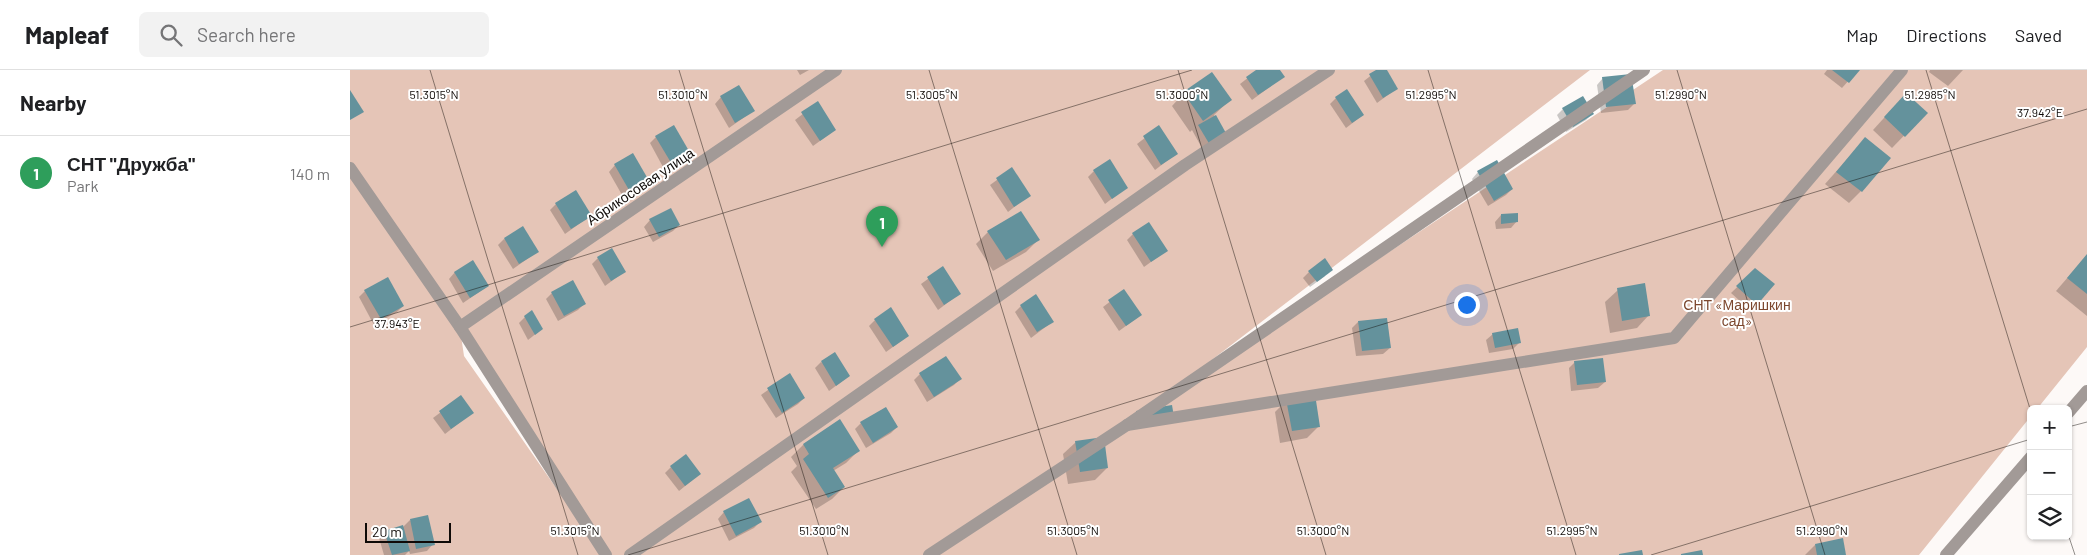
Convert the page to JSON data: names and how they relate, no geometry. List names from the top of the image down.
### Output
{
  "streets": {
    "street": ["Абрикосовая улица"]
  },
  "parks": ["СНТ «Маришкин сад»"],
  "scale_bar": "20 m",
  "page": {
    "header": "Mapleaf",
    "search": "Search here",
    "nav": ["Map", "Directions", "Saved"],
    "heading": "Nearby",
    "list": [
      {
        "mark": "1",
        "name": "СНТ \"Дружба\"",
        "note": "Park",
        "value": "140 m"
      }
    ],
    "pins": "1",
    "map_buttons": ["+", "−"],
    "scale": "20 m"
  },
  "coordinates": [
    "51.3015°N",
    "51.3010°N",
    "51.3005°N",
    "51.3000°N",
    "51.2995°N",
    "51.2990°N",
    "51.2985°N",
    "37.942°E",
    "37.943°E"
  ]
}
